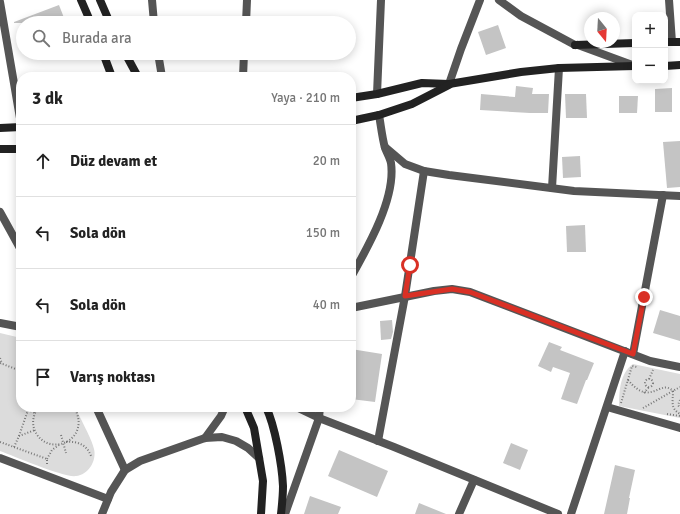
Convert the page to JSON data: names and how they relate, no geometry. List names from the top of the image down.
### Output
{
  "north": "bottom",
  "page": {
    "map_buttons": ["+", "−"],
    "search": "Burada ara",
    "heading": ["3 dk", "Yaya · 210 m"],
    "list": [
      ["Düz devam et", "20 m"],
      ["Sola dön", "150 m"],
      ["Sola dön", "40 m"],
      "Varış noktası"
    ]
  }
}
